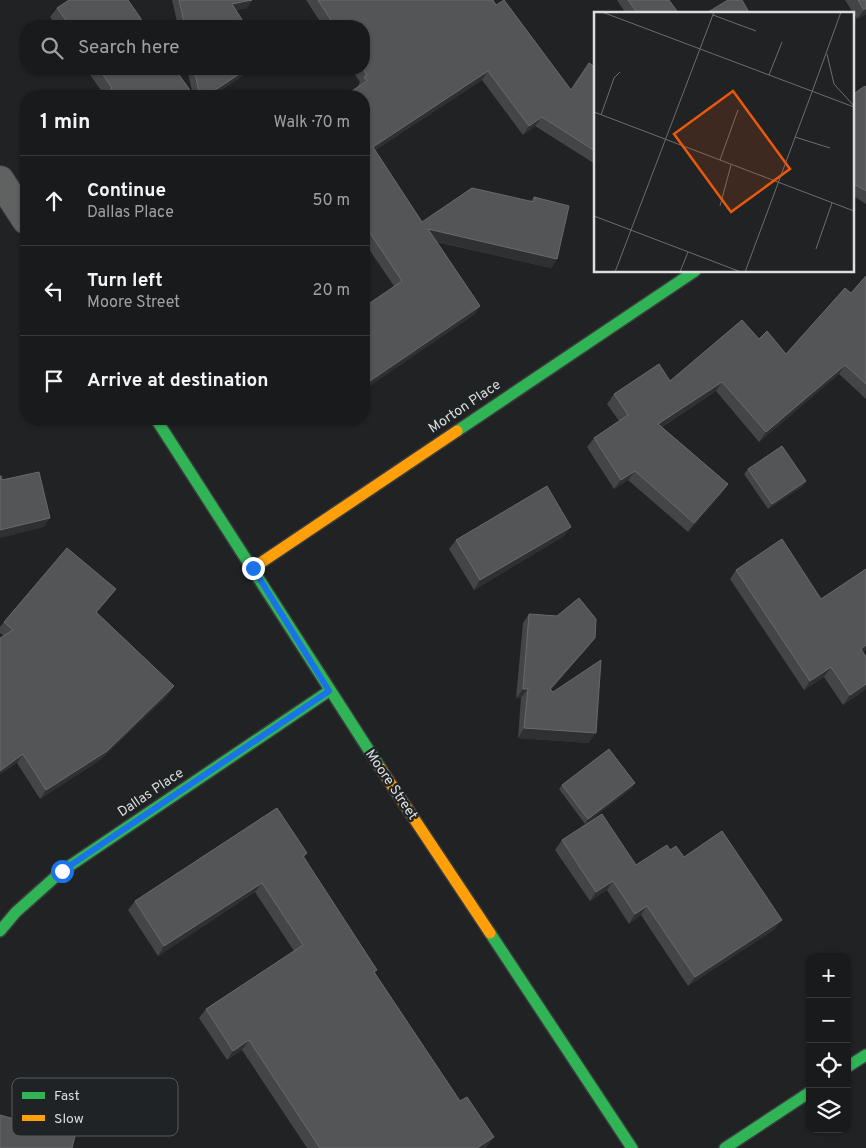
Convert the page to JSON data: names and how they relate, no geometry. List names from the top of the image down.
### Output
{
  "streets": {
    "street": ["Morton Place", "Moore Street", "Dallas Place"]
  },
  "crossings": [
    ["Morton Place", "Moore Street"],
    ["Moore Street", "Dallas Place"]
  ],
  "legend": ["Fast", "Slow"],
  "page": {
    "search": "Search here",
    "heading": ["1 min", "Walk · 70 m"],
    "list": [
      ["Continue", "Dallas Place", "50 m"],
      ["Turn left", "Moore Street", "20 m"],
      "Arrive at destination"
    ],
    "map_buttons": ["+", "−"]
  }
}
